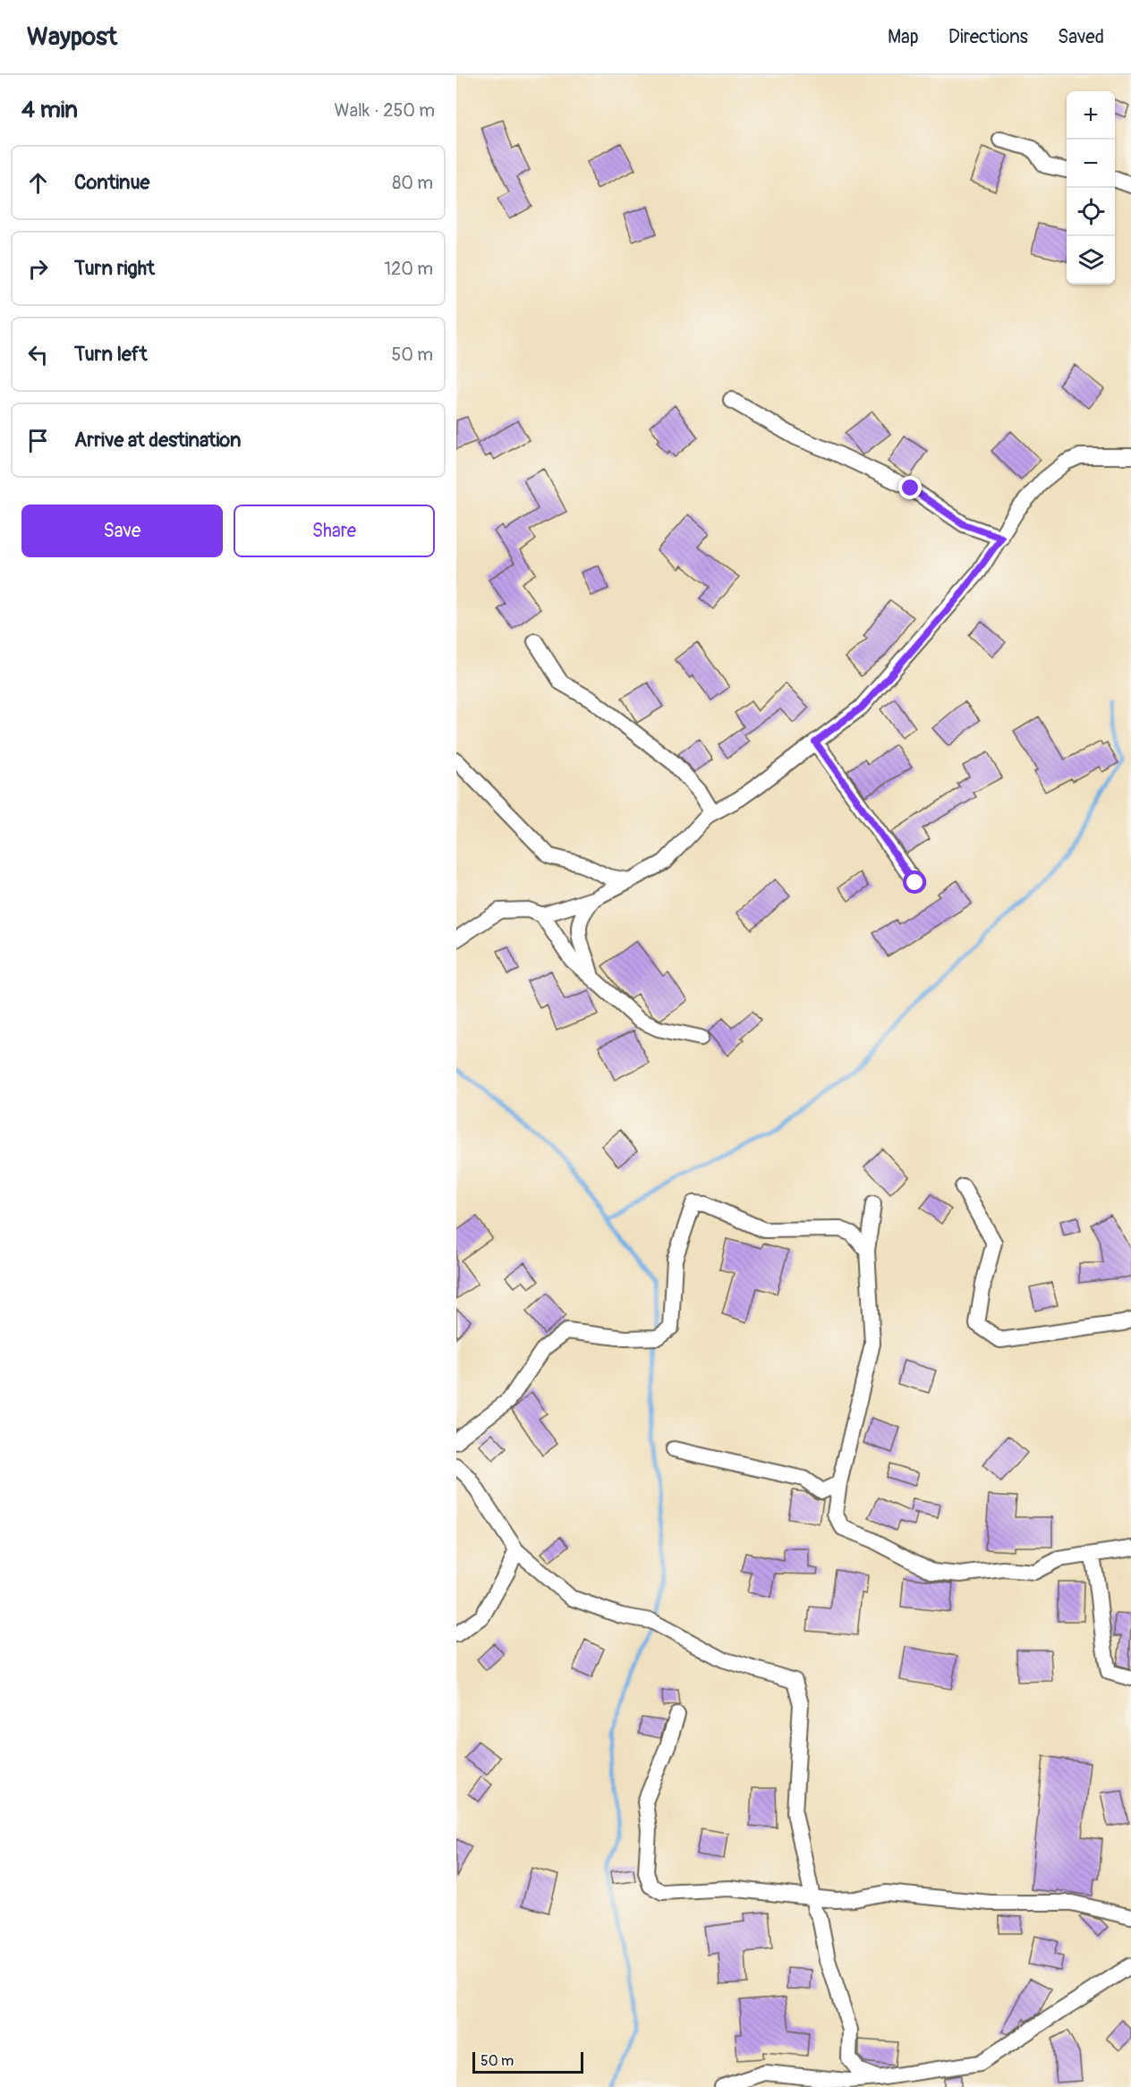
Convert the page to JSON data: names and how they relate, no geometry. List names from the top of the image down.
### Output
{
  "scale_bar": "50 m",
  "page": {
    "header": "Waypost",
    "nav": ["Map", "Directions", "Saved"],
    "heading": ["4 min", "Walk · 250 m"],
    "map_buttons": ["+", "−"],
    "list": [
      ["Continue", "80 m"],
      ["Turn right", "120 m"],
      ["Turn left", "50 m"],
      "Arrive at destination"
    ],
    "buttons": ["Save", "Share"],
    "scale": "50 m"
  }
}
